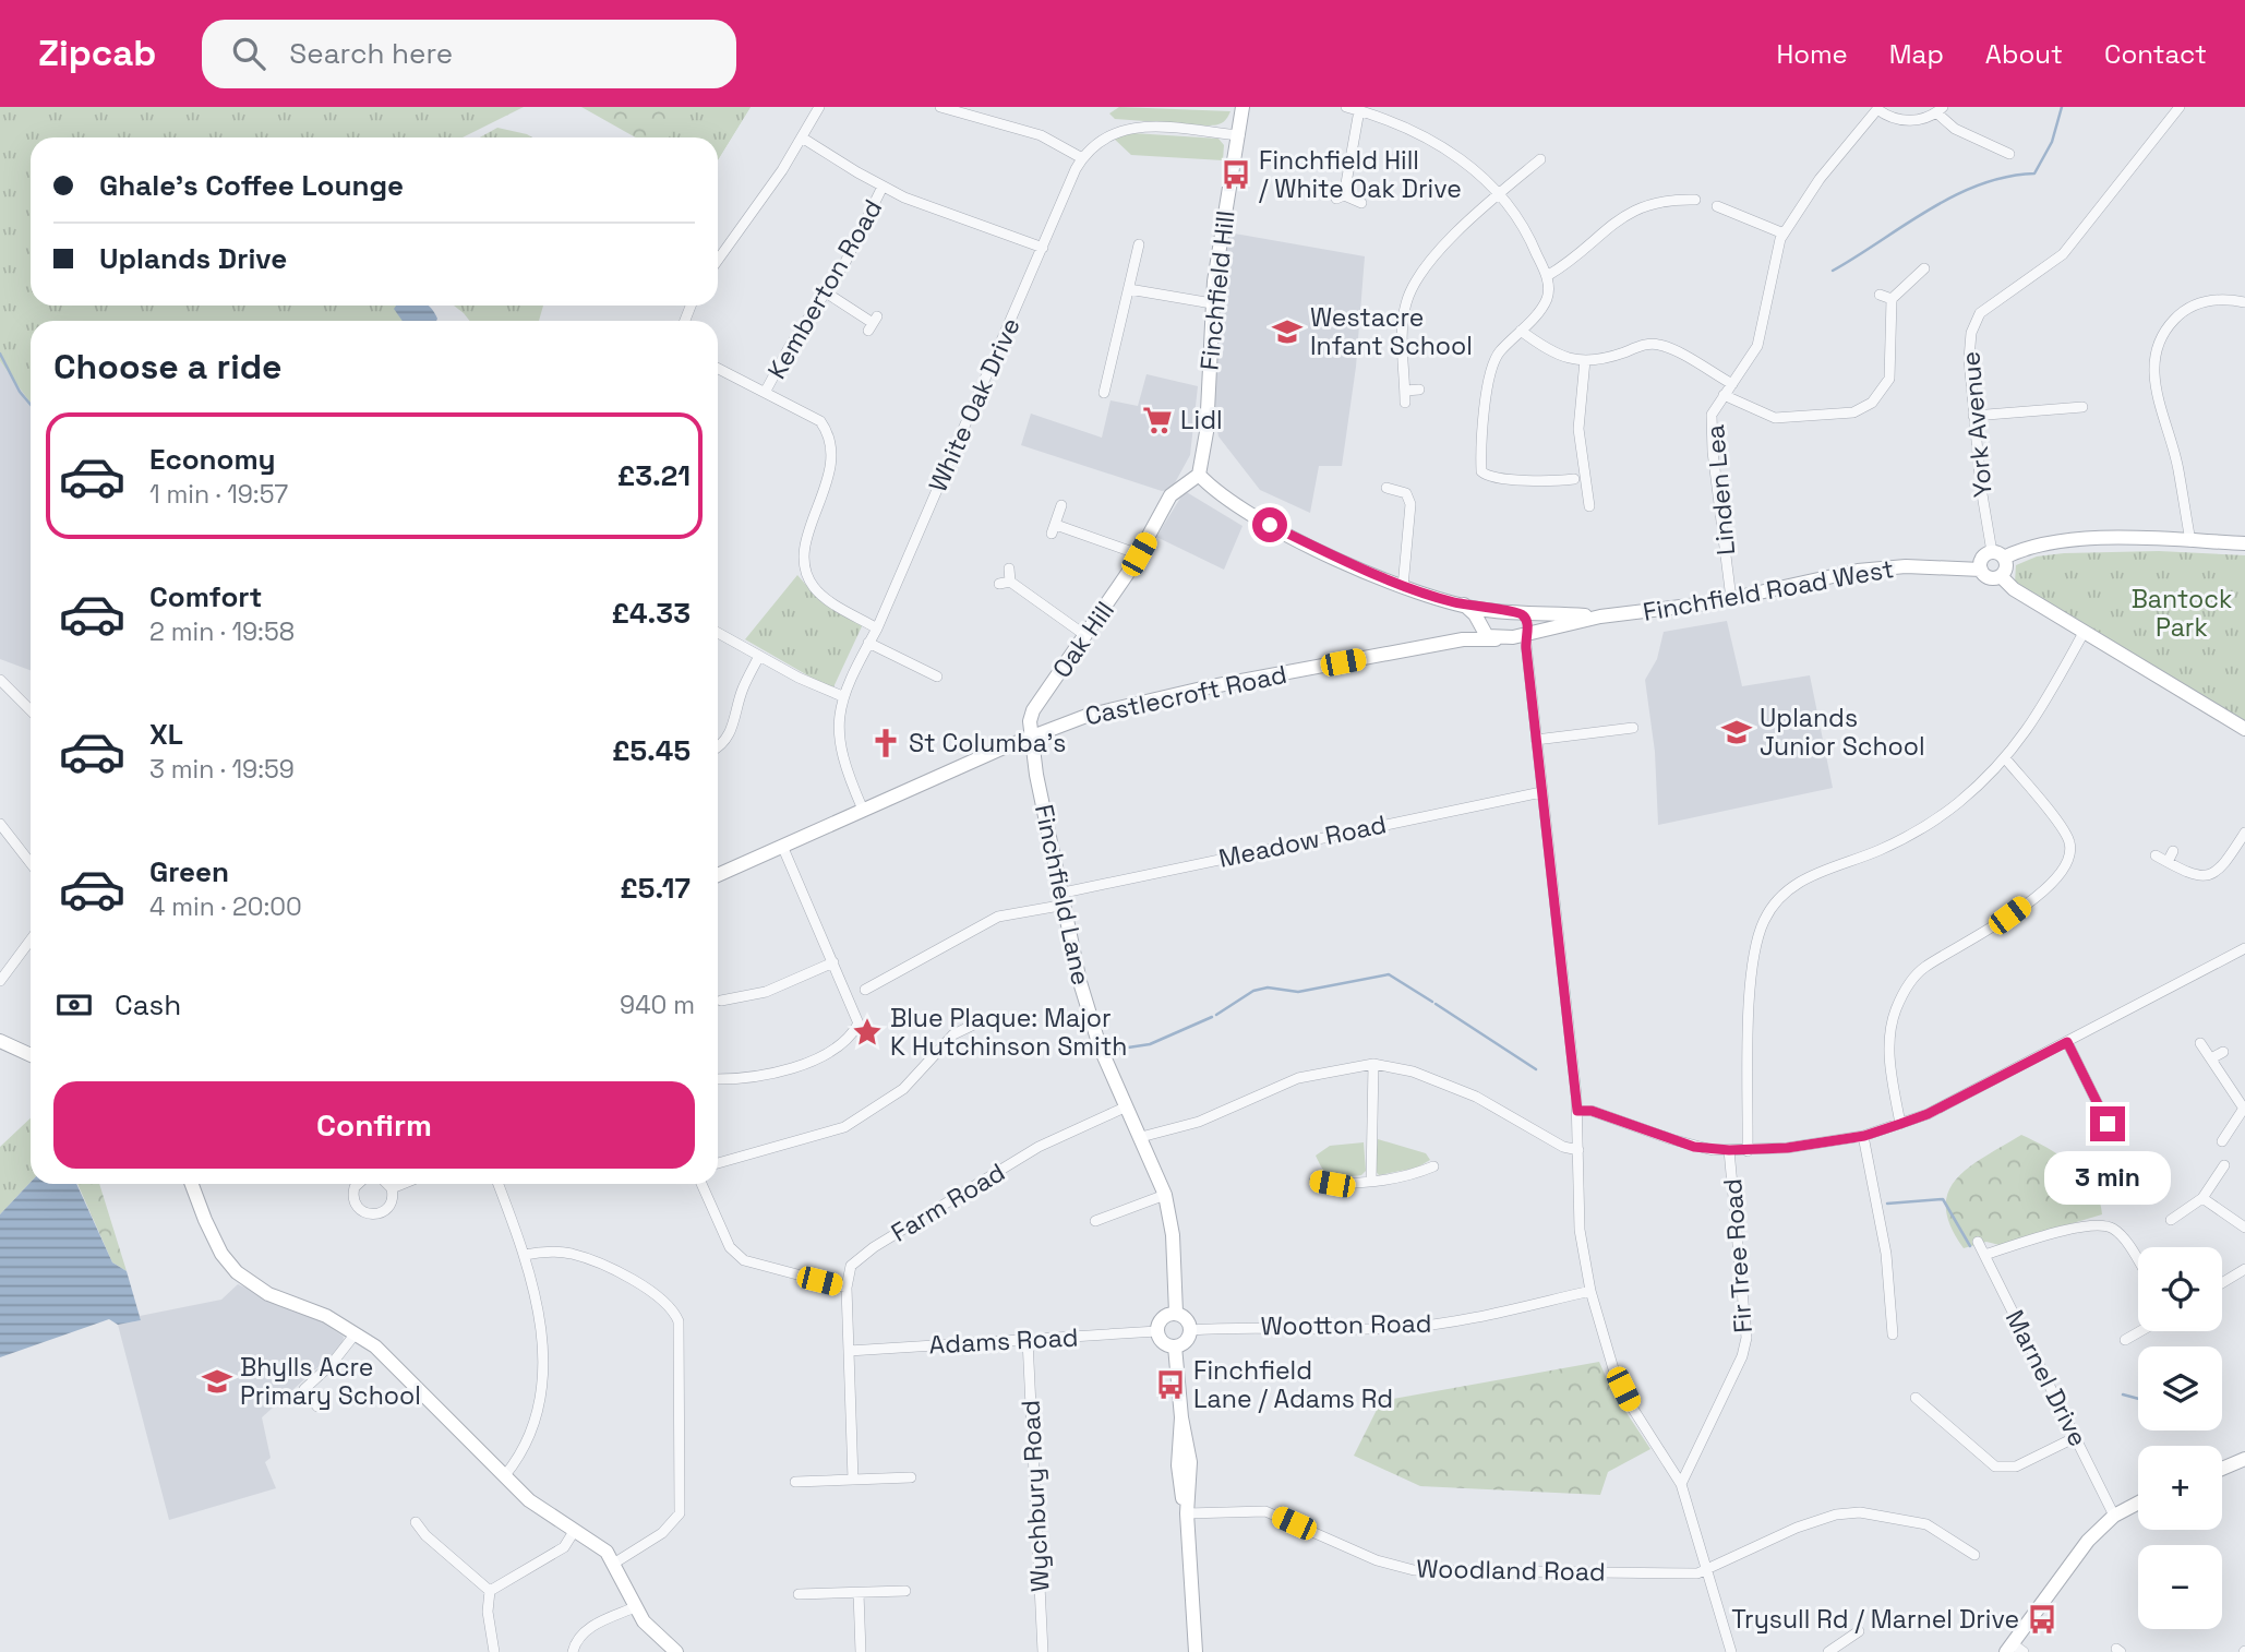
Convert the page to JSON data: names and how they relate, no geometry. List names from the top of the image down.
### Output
{
  "streets": {
    "street": [
      "Kemberton Road",
      "Finchfield Hill",
      "White Oak Drive",
      "York Avenue",
      "Linden Lea",
      "Finchfield Road West",
      "Oak Hill",
      "Castlecroft Road",
      "Meadow Road",
      "Finchfield Lane",
      "Farm Road",
      "Fir Tree Road",
      "Wootton Road",
      "Adams Road",
      "Marnel Drive",
      "Wychbury Road",
      "Woodland Road"
    ]
  },
  "crossings": [
    ["Finchfield Hill", "White Oak Drive"],
    ["Finchfield Hill", "Oak Hill"],
    ["White Oak Drive", "Castlecroft Road"],
    ["York Avenue", "Finchfield Road West"],
    ["Linden Lea", "Finchfield Road West"],
    ["Oak Hill", "Castlecroft Road"],
    ["Oak Hill", "Finchfield Lane"],
    ["Castlecroft Road", "Finchfield Lane"],
    ["Meadow Road", "Finchfield Lane"],
    ["Finchfield Lane", "Farm Road"],
    ["Finchfield Lane", "Wootton Road"],
    ["Finchfield Lane", "Adams Road"],
    ["Farm Road", "Adams Road"],
    ["Wootton Road", "Adams Road"],
    ["Adams Road", "Wychbury Road"]
  ],
  "parks": ["Bantock Park"],
  "places": {
    "bus stop": ["Finchfield Hill / White Oak Drive", "Finchfield Lane / Adams Rd", "Trysull Rd / Marnel Drive"],
    "school or university": ["Westacre Infant School", "Uplands Junior School", "Bhylls Acre Primary School"],
    "supermarket": ["Lidl"],
    "church": ["St Columba's"],
    "place": ["Blue Plaque: Major K Hutchinson Smith"]
  },
  "page": {
    "header": "Zipcab",
    "search": "Search here",
    "nav": [
      "Home",
      "Map",
      "About",
      "Contact"
    ],
    "banner": ["Ghale's Coffee Lounge", "Uplands Drive"],
    "heading": "Choose a ride",
    "list": [
      {
        "name": "Economy",
        "note": "1 min · 19:57",
        "value": "£3.21"
      },
      {
        "name": "Comfort",
        "note": "2 min · 19:58",
        "value": "£4.33"
      },
      {
        "name": "XL",
        "note": "3 min · 19:59",
        "value": "£5.45"
      },
      {
        "name": "Green",
        "note": "4 min · 20:00",
        "value": "£5.17"
      }
    ],
    "pay": ["Cash", "940 m"],
    "buttons": "Confirm",
    "bubble": "3 min",
    "map_buttons": ["+", "−"]
  }
}
